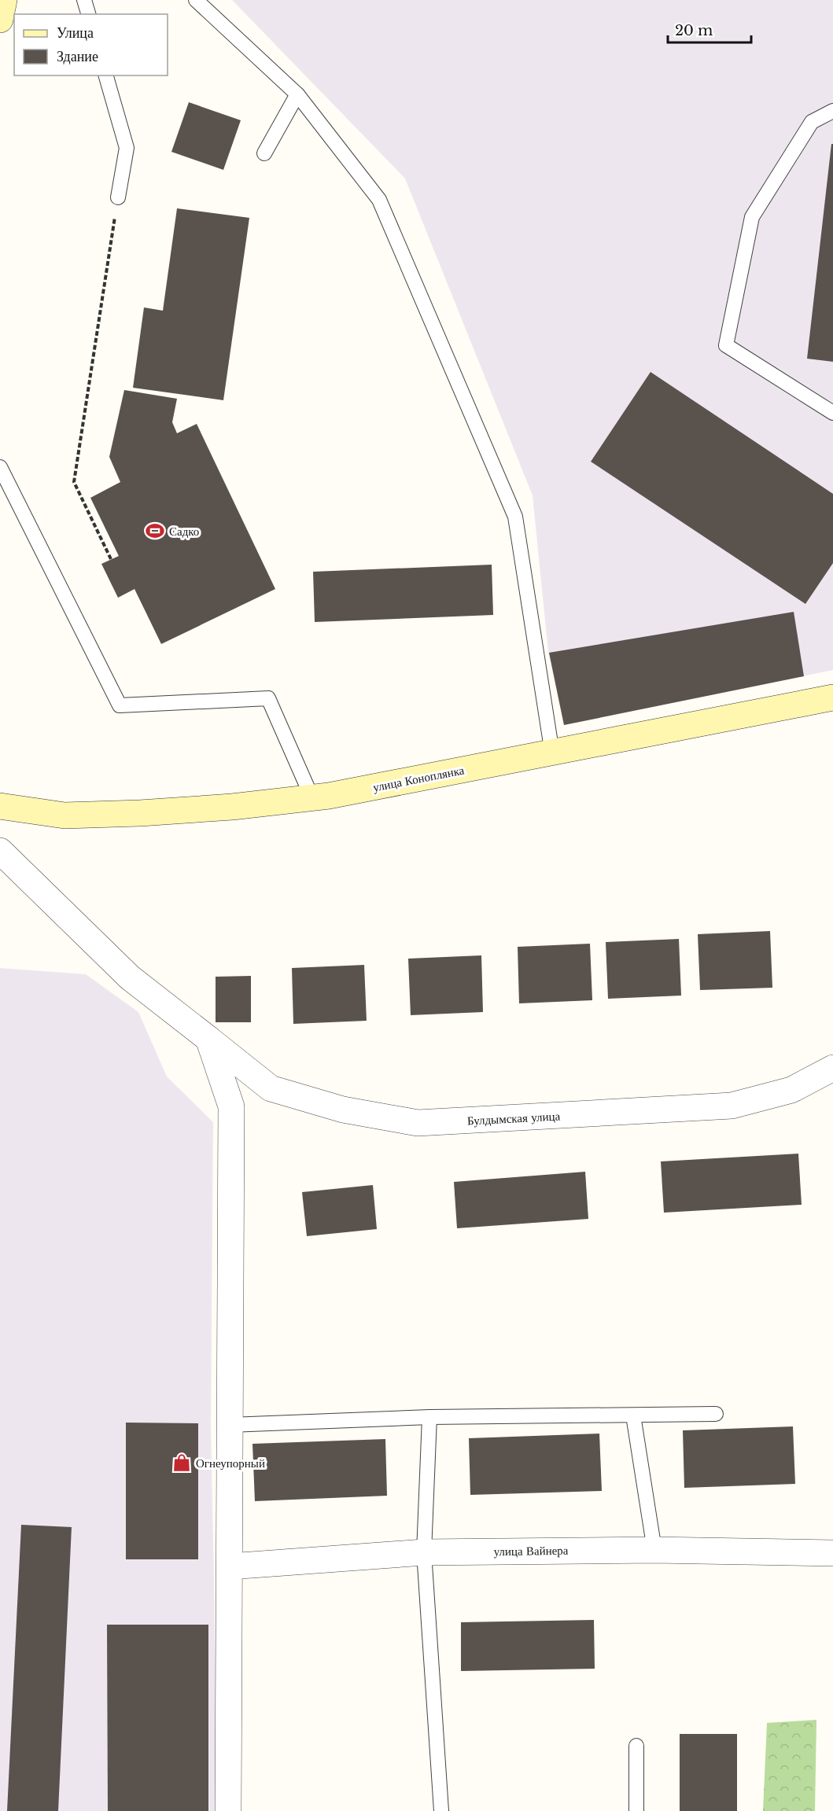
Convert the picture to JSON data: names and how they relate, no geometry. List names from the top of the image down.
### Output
{
  "streets": {
    "main road": ["улица Коноплянка"],
    "street": ["Булдымская улица", "улица Вайнера"]
  },
  "places": {
    "sports": ["Садко"],
    "shop": ["Огнеупорный"]
  },
  "legend": ["Улица", "Здание"],
  "scale_bar": "20 m"
}
